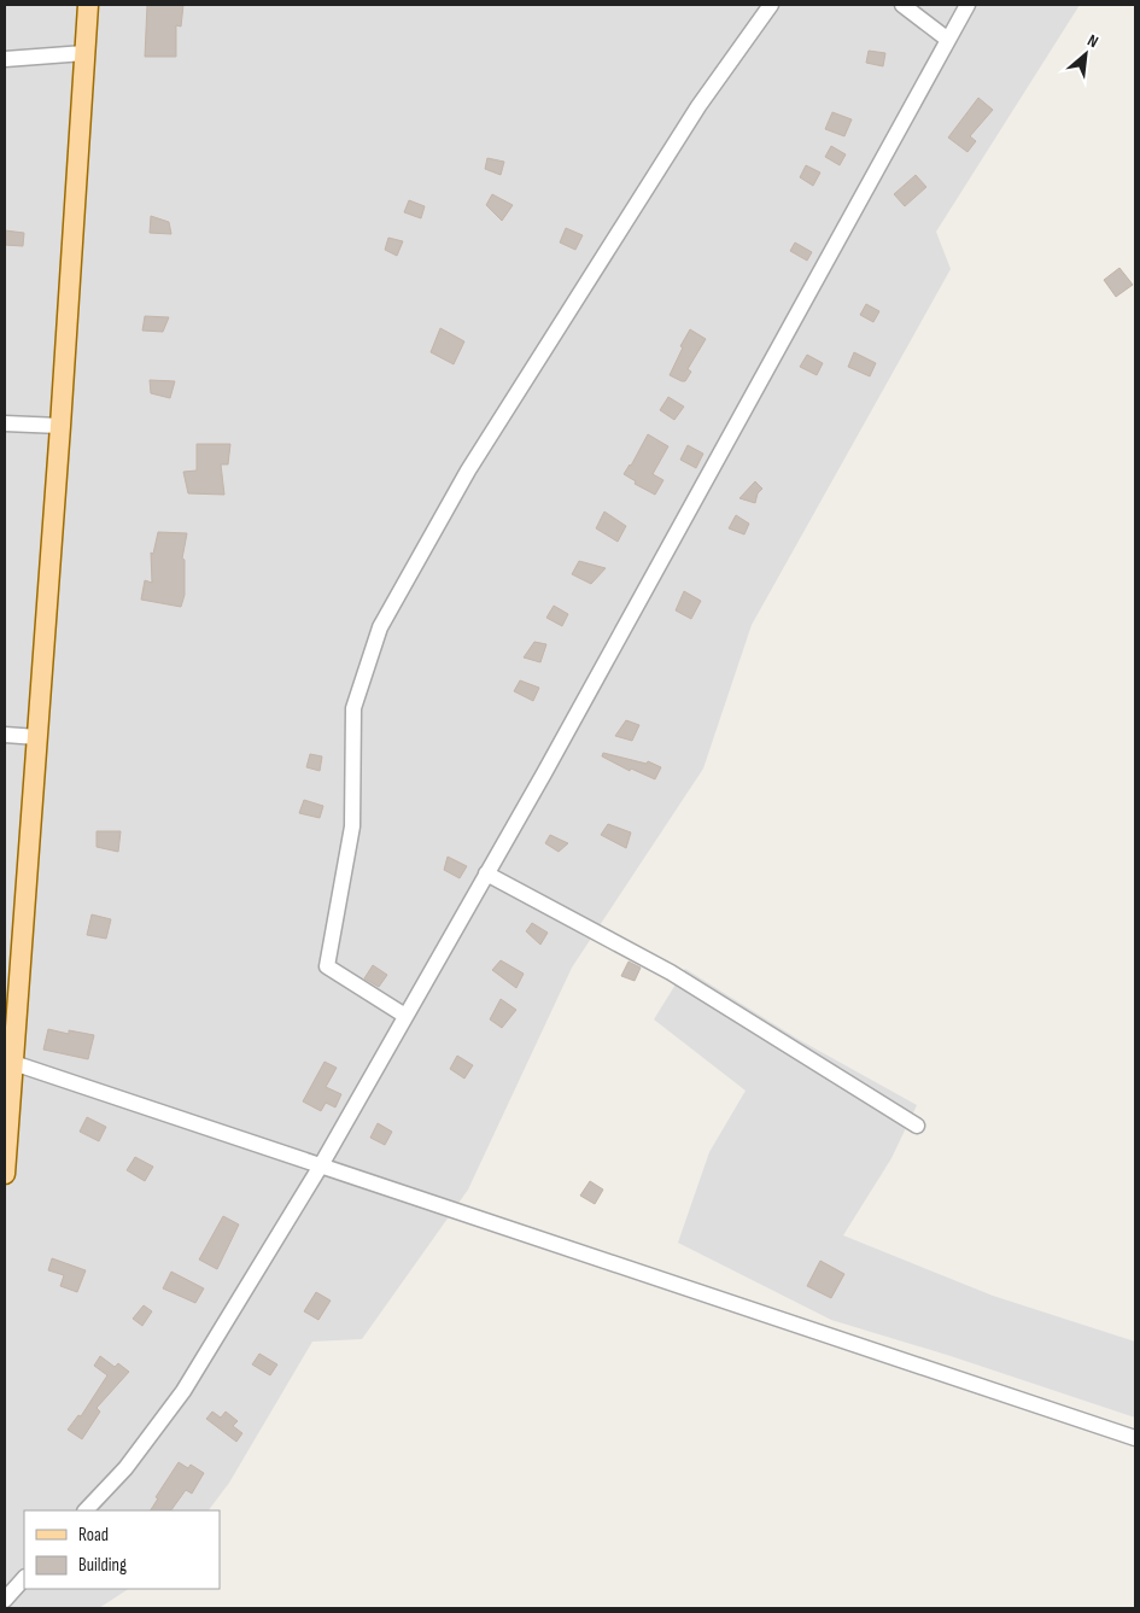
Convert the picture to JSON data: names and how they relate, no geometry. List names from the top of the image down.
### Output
{
  "legend": ["Road", "Building"],
  "north": "top right"
}
